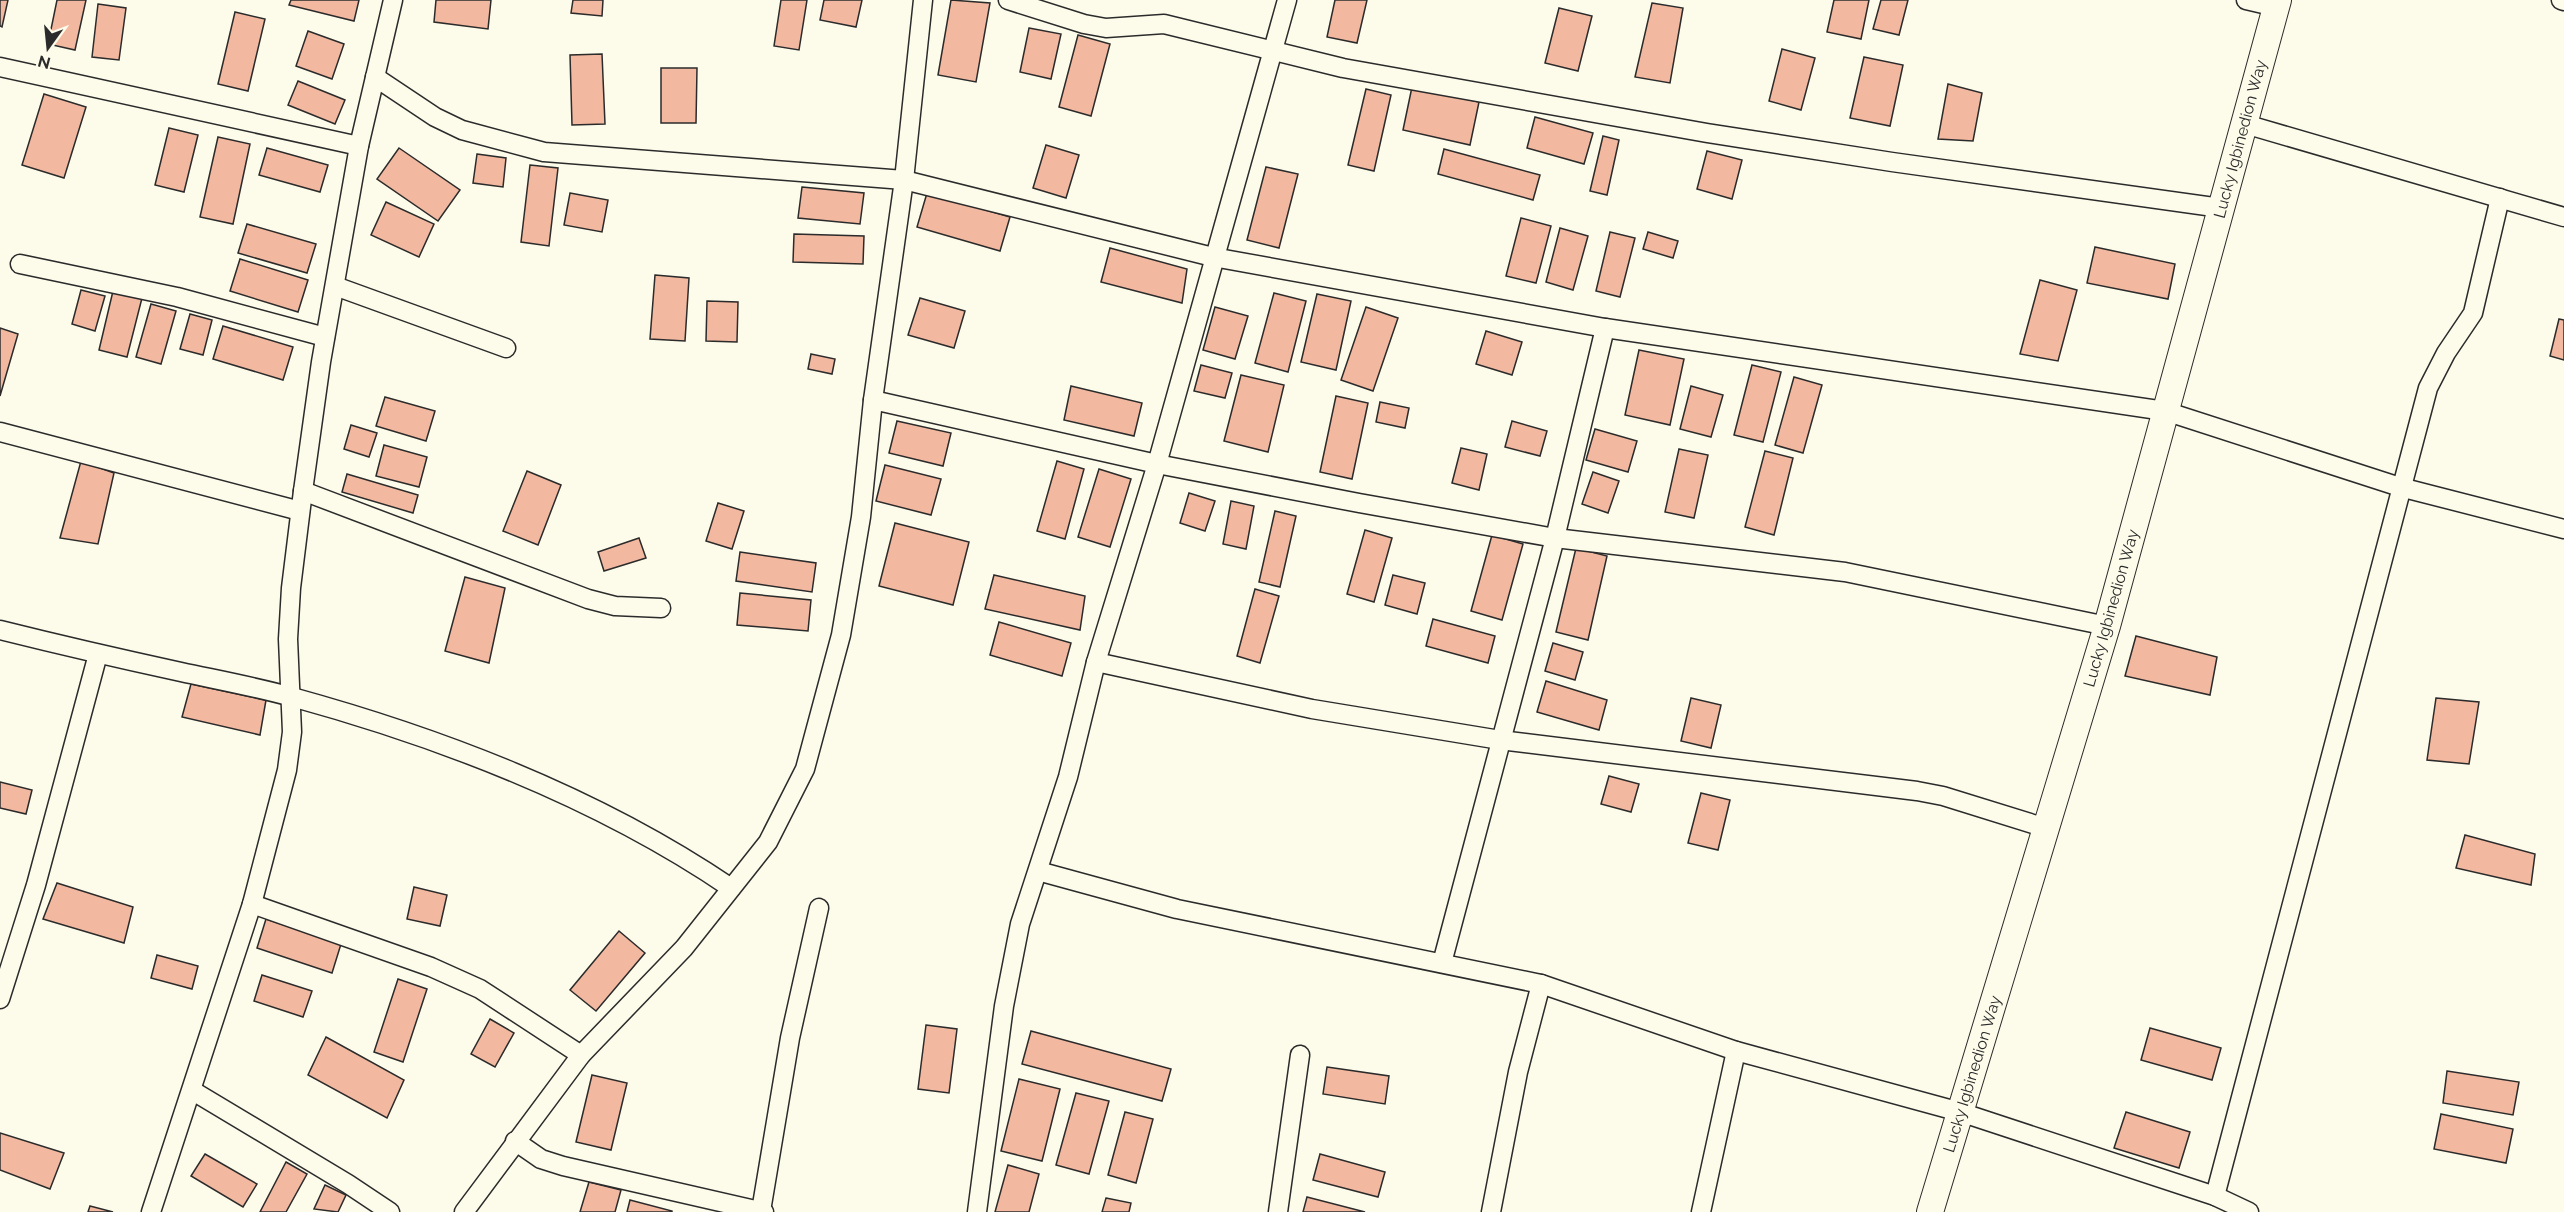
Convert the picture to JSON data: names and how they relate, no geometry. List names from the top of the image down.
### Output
{
  "streets": {
    "street": ["Lucky Igbinedion Way"]
  },
  "north": "bottom"
}
